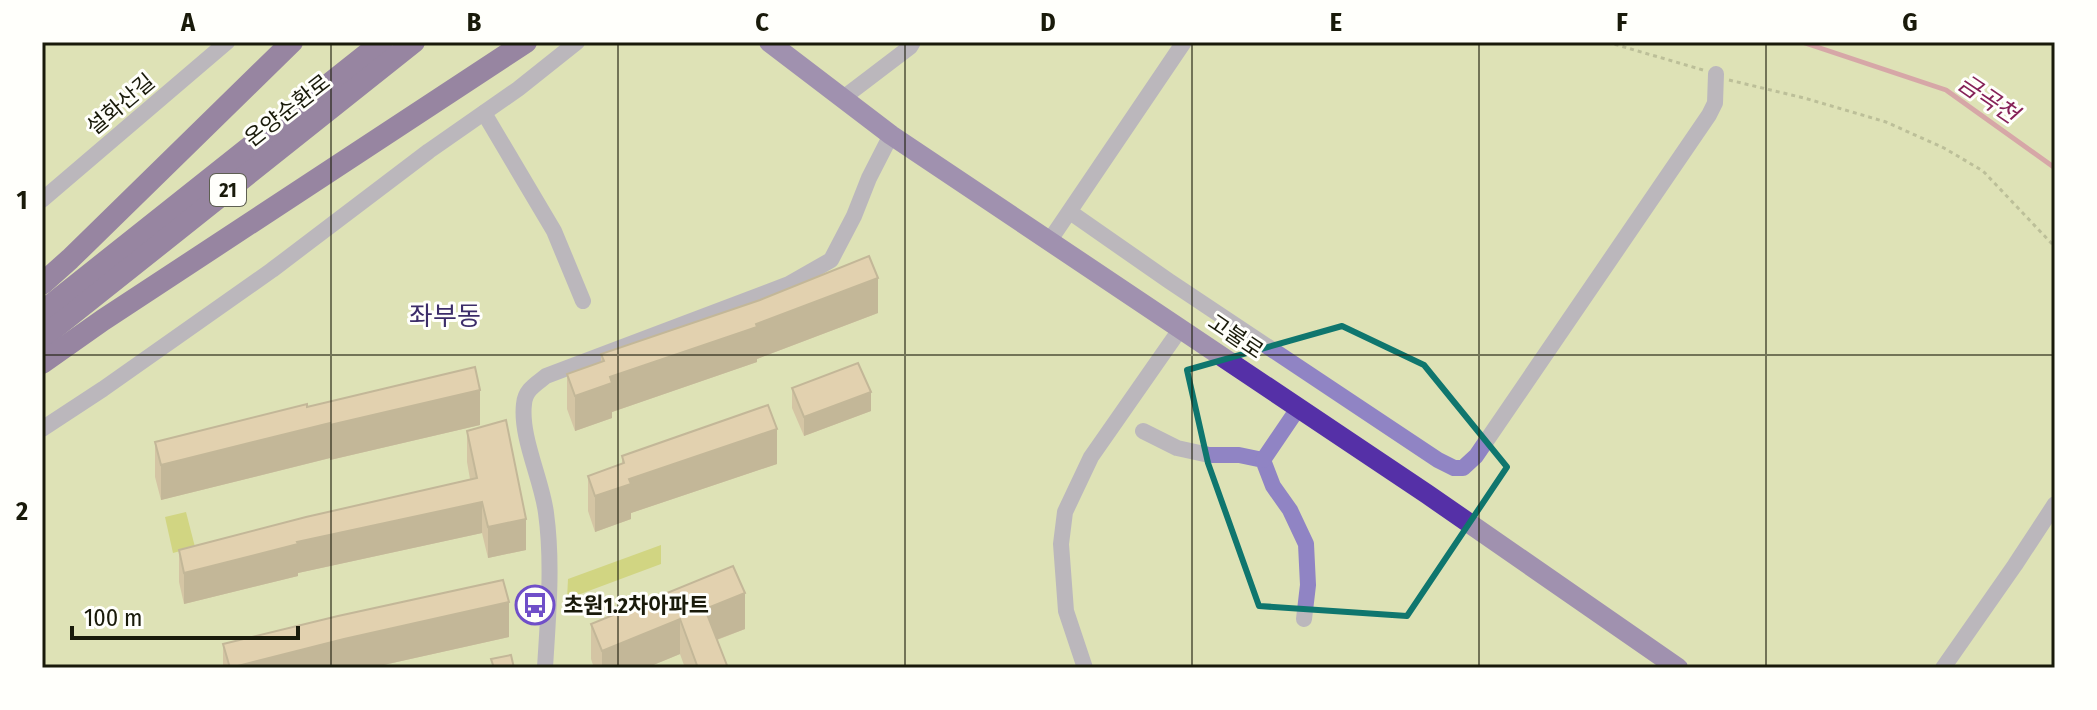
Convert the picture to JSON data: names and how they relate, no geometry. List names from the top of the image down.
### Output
{
  "streets": {
    "highway": ["온양순환로", "21"],
    "main road": ["고불로"],
    "street": ["설화산길"]
  },
  "districts": ["좌부동"],
  "water": ["금곡천"],
  "places": {
    "bus stop": ["초원1.2차아파트"]
  },
  "scale_bar": "100 m",
  "grid": {
    "columns": [
      "A",
      "B",
      "C",
      "D",
      "E",
      "F",
      "G"
    ],
    "rows": ["1", "2"]
  }
}
